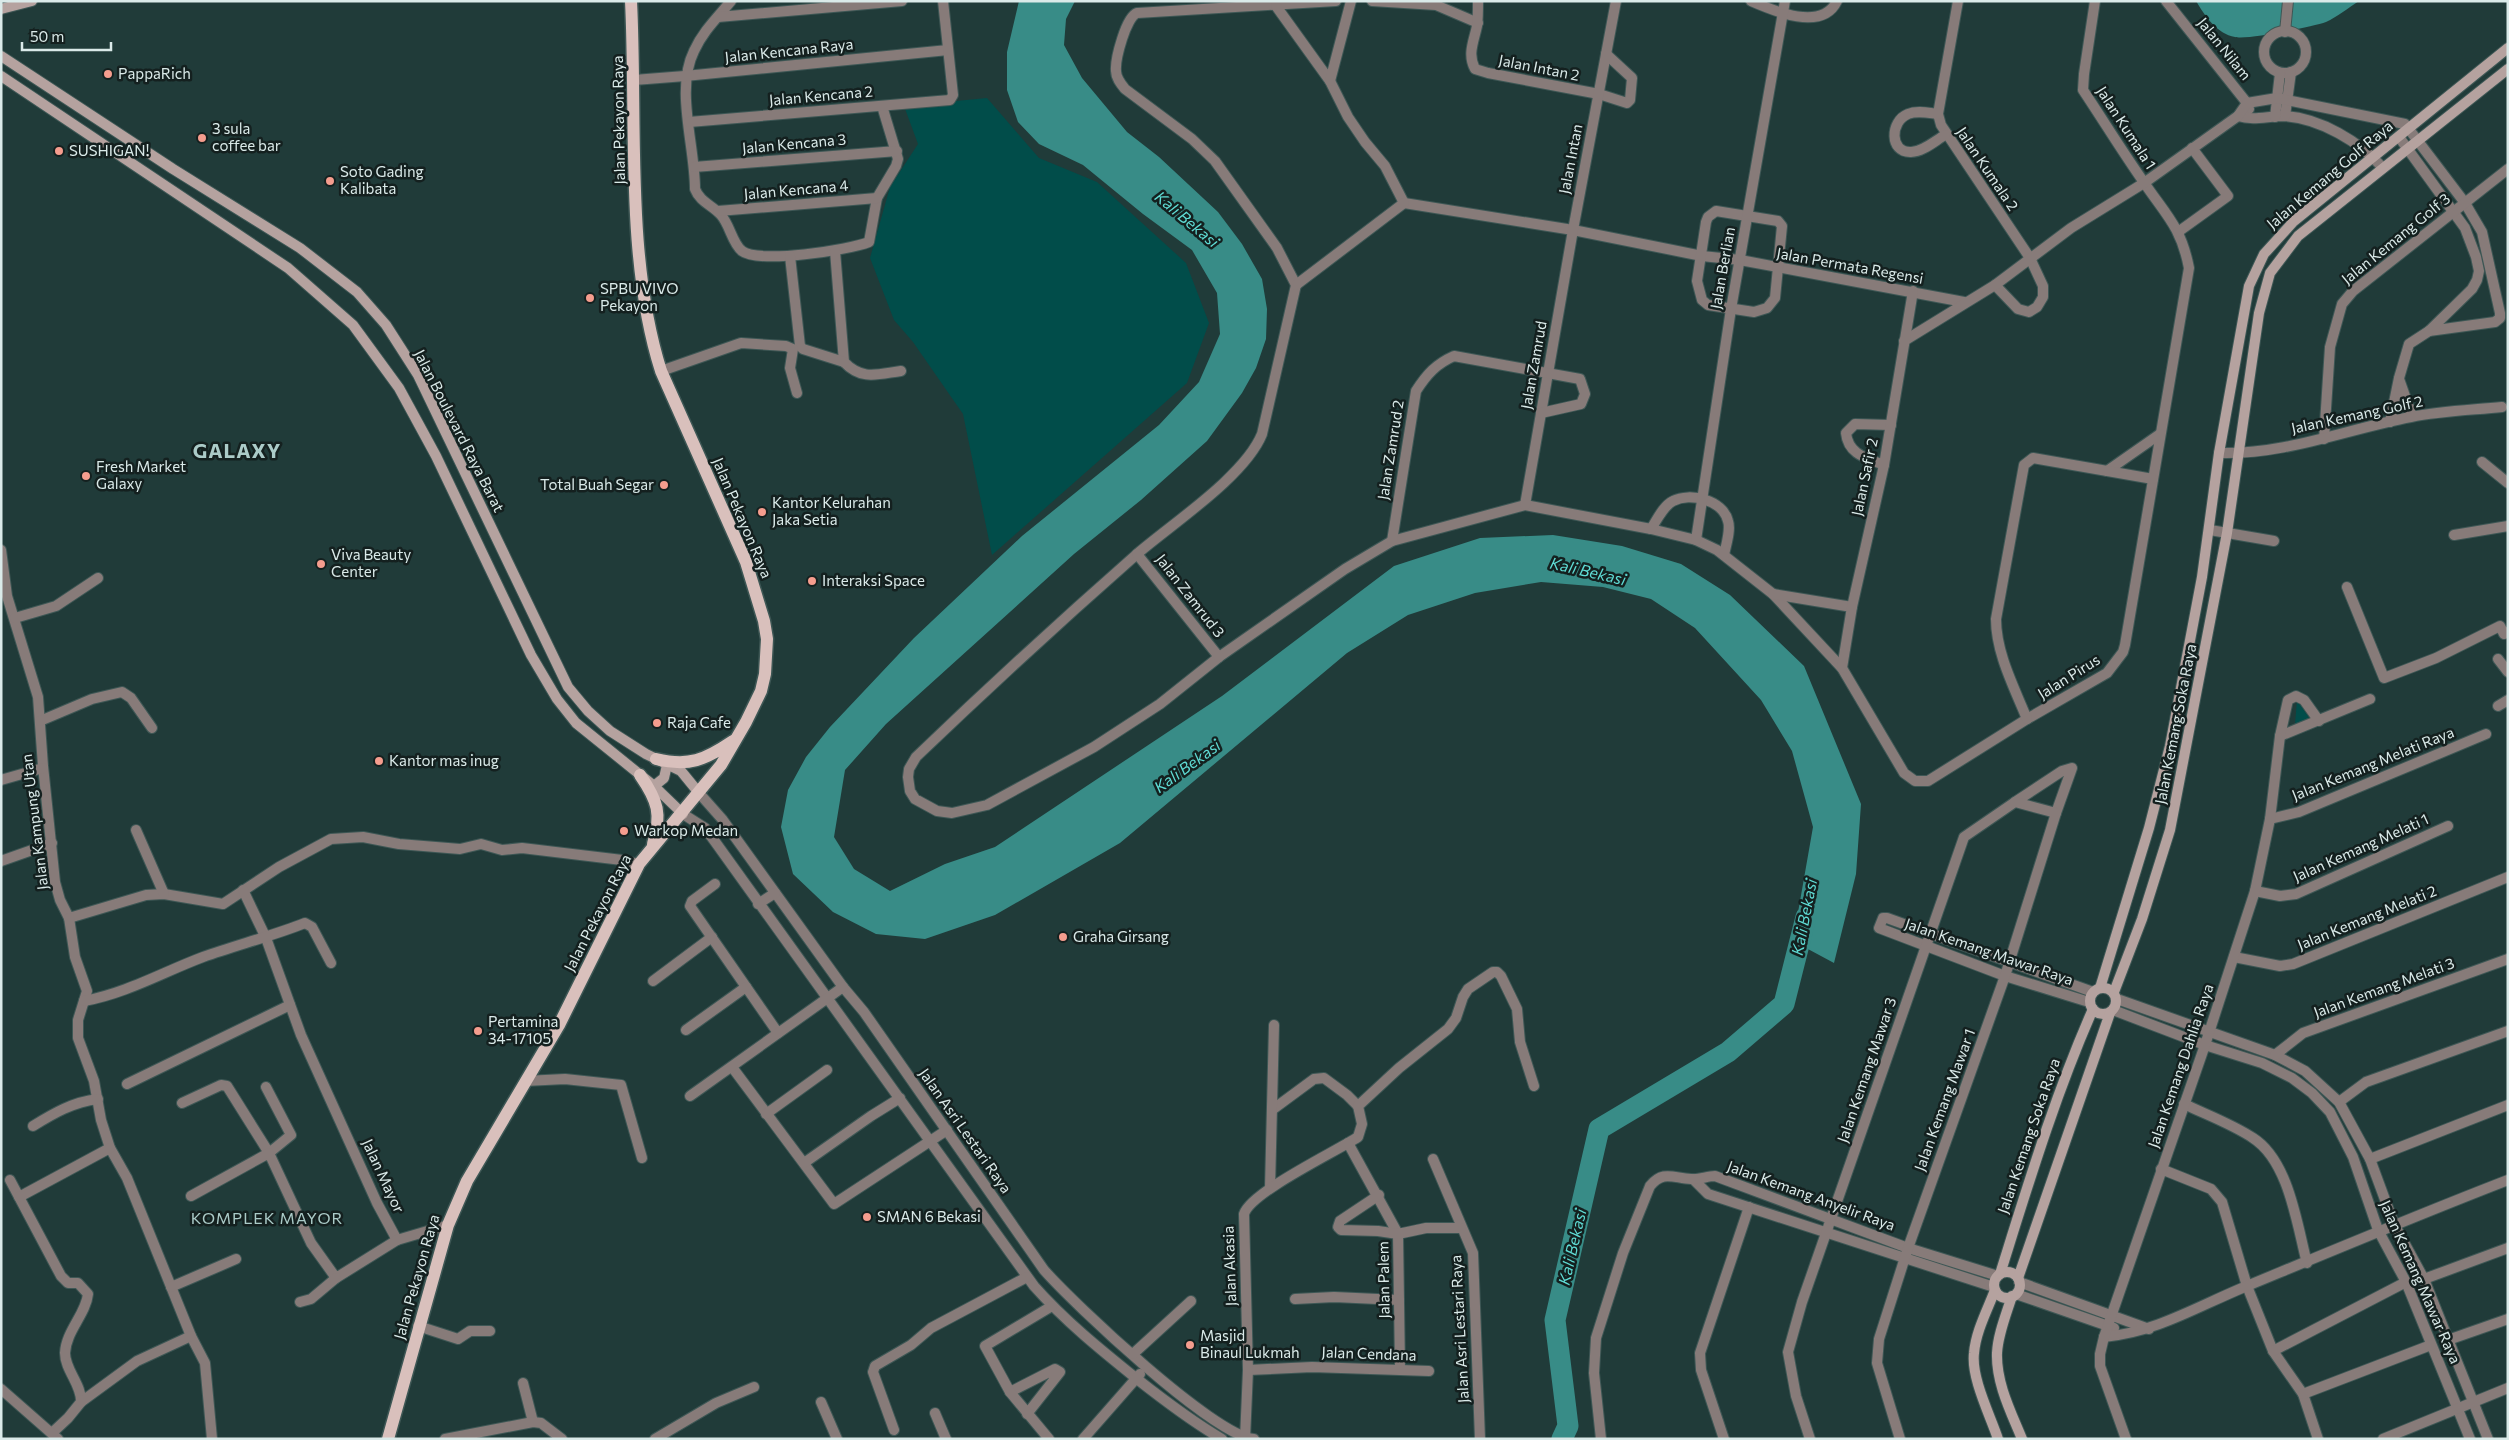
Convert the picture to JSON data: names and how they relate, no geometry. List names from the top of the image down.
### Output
{
  "streets": {
    "main road": ["Jalan Pekayon Raya"],
    "street": [
      "Jalan Nilam",
      "Jalan Kencana Raya",
      "Jalan Intan 2",
      "Jalan Kencana 2",
      "Jalan Kumala 1",
      "Jalan Kencana 3",
      "Jalan Intan",
      "Jalan Kumala 2",
      "Jalan Kemang Golf Raya",
      "Jalan Kencana 4",
      "Jalan Kemang Golf 3",
      "Jalan Permata Regensi",
      "Jalan Berlian",
      "Jalan Zamrud",
      "Jalan Kemang Golf 2",
      "Jalan Boulevard Raya Barat",
      "Jalan Zamrud 2",
      "Jalan Safir 2",
      "Jalan Zamrud 3",
      "Jalan Pirus",
      "Jalan Kemang Soka Raya",
      "Jalan Kemang Melati Raya",
      "Jalan Kampung Utan",
      "Jalan Kemang Melati 1",
      "Jalan Kemang Melati 2",
      "Jalan Kemang Mawar Raya",
      "Jalan Kemang Melati 3",
      "Jalan Kemang Dahlia Raya",
      "Jalan Kemang Mawar 3",
      "Jalan Kemang Mawar 1",
      "Jalan Asri Lestari Raya",
      "Jalan Mayor",
      "Jalan Kemang Anyelir Raya",
      "Jalan Akasia",
      "Jalan Palem",
      "Jalan Cendana"
    ]
  },
  "crossings": [
    ["Jalan Kencana Raya", "Jalan Kencana 2"],
    ["Jalan Kencana Raya", "Jalan Pekayon Raya"],
    ["Jalan Intan 2", "Jalan Intan"],
    ["Jalan Pekayon Raya", "Jalan Boulevard Raya Barat"],
    ["Jalan Pekayon Raya", "Jalan Asri Lestari Raya"],
    ["Jalan Kumala 1", "Jalan Pirus"],
    ["Jalan Intan", "Jalan Permata Regensi"],
    ["Jalan Intan", "Jalan Zamrud"],
    ["Jalan Kemang Golf Raya", "Jalan Kemang Golf 2"],
    ["Jalan Kemang Golf Raya", "Jalan Kemang Soka Raya"],
    ["Jalan Kemang Golf 3", "Jalan Kemang Golf 2"],
    ["Jalan Permata Regensi", "Jalan Berlian"],
    ["Jalan Permata Regensi", "Jalan Zamrud"],
    ["Jalan Permata Regensi", "Jalan Safir 2"],
    ["Jalan Berlian", "Jalan Pirus"],
    ["Jalan Zamrud", "Jalan Zamrud 2"],
    ["Jalan Zamrud", "Jalan Pirus"],
    ["Jalan Kemang Golf 2", "Jalan Kemang Soka Raya"],
    ["Jalan Boulevard Raya Barat", "Jalan Asri Lestari Raya"],
    ["Jalan Safir 2", "Jalan Pirus"],
    ["Jalan Kemang Soka Raya", "Jalan Kemang Mawar Raya"],
    ["Jalan Kemang Soka Raya", "Jalan Kemang Anyelir Raya"],
    ["Jalan Kemang Melati Raya", "Jalan Kemang Dahlia Raya"],
    ["Jalan Kemang Melati 1", "Jalan Kemang Dahlia Raya"],
    ["Jalan Kemang Melati 2", "Jalan Kemang Dahlia Raya"],
    ["Jalan Kemang Mawar Raya", "Jalan Kemang Melati 3"],
    ["Jalan Kemang Mawar Raya", "Jalan Kemang Dahlia Raya"],
    ["Jalan Kemang Mawar Raya", "Jalan Kemang Mawar 3"],
    ["Jalan Kemang Mawar Raya", "Jalan Kemang Mawar 1"],
    ["Jalan Kemang Mawar 3", "Jalan Kemang Mawar 1"],
    ["Jalan Kemang Mawar 3", "Jalan Kemang Anyelir Raya"],
    ["Jalan Kemang Mawar 1", "Jalan Kemang Anyelir Raya"],
    ["Jalan Asri Lestari Raya", "Jalan Akasia"],
    ["Jalan Akasia", "Jalan Cendana"],
    ["Jalan Palem", "Jalan Cendana"]
  ],
  "districts": ["GALAXY", "KOMPLEK MAYOR"],
  "water": ["Kali Bekasi"],
  "places": [
    "PappaRich",
    "3 sula coffee bar",
    "SUSHIGAN!",
    "Soto Gading Kalibata",
    "SPBU VIVO Pekayon",
    "Fresh Market Galaxy",
    "Total Buah Segar",
    "Kantor Kelurahan Jaka Setia",
    "Viva Beauty Center",
    "Interaksi Space",
    "Raja Cafe",
    "Kantor mas inug",
    "Warkop Medan",
    "Graha Girsang",
    "Pertamina 34-17105",
    "SMAN 6 Bekasi",
    "Masjid Binaul Lukmah"
  ],
  "scale_bar": "50 m"
}
